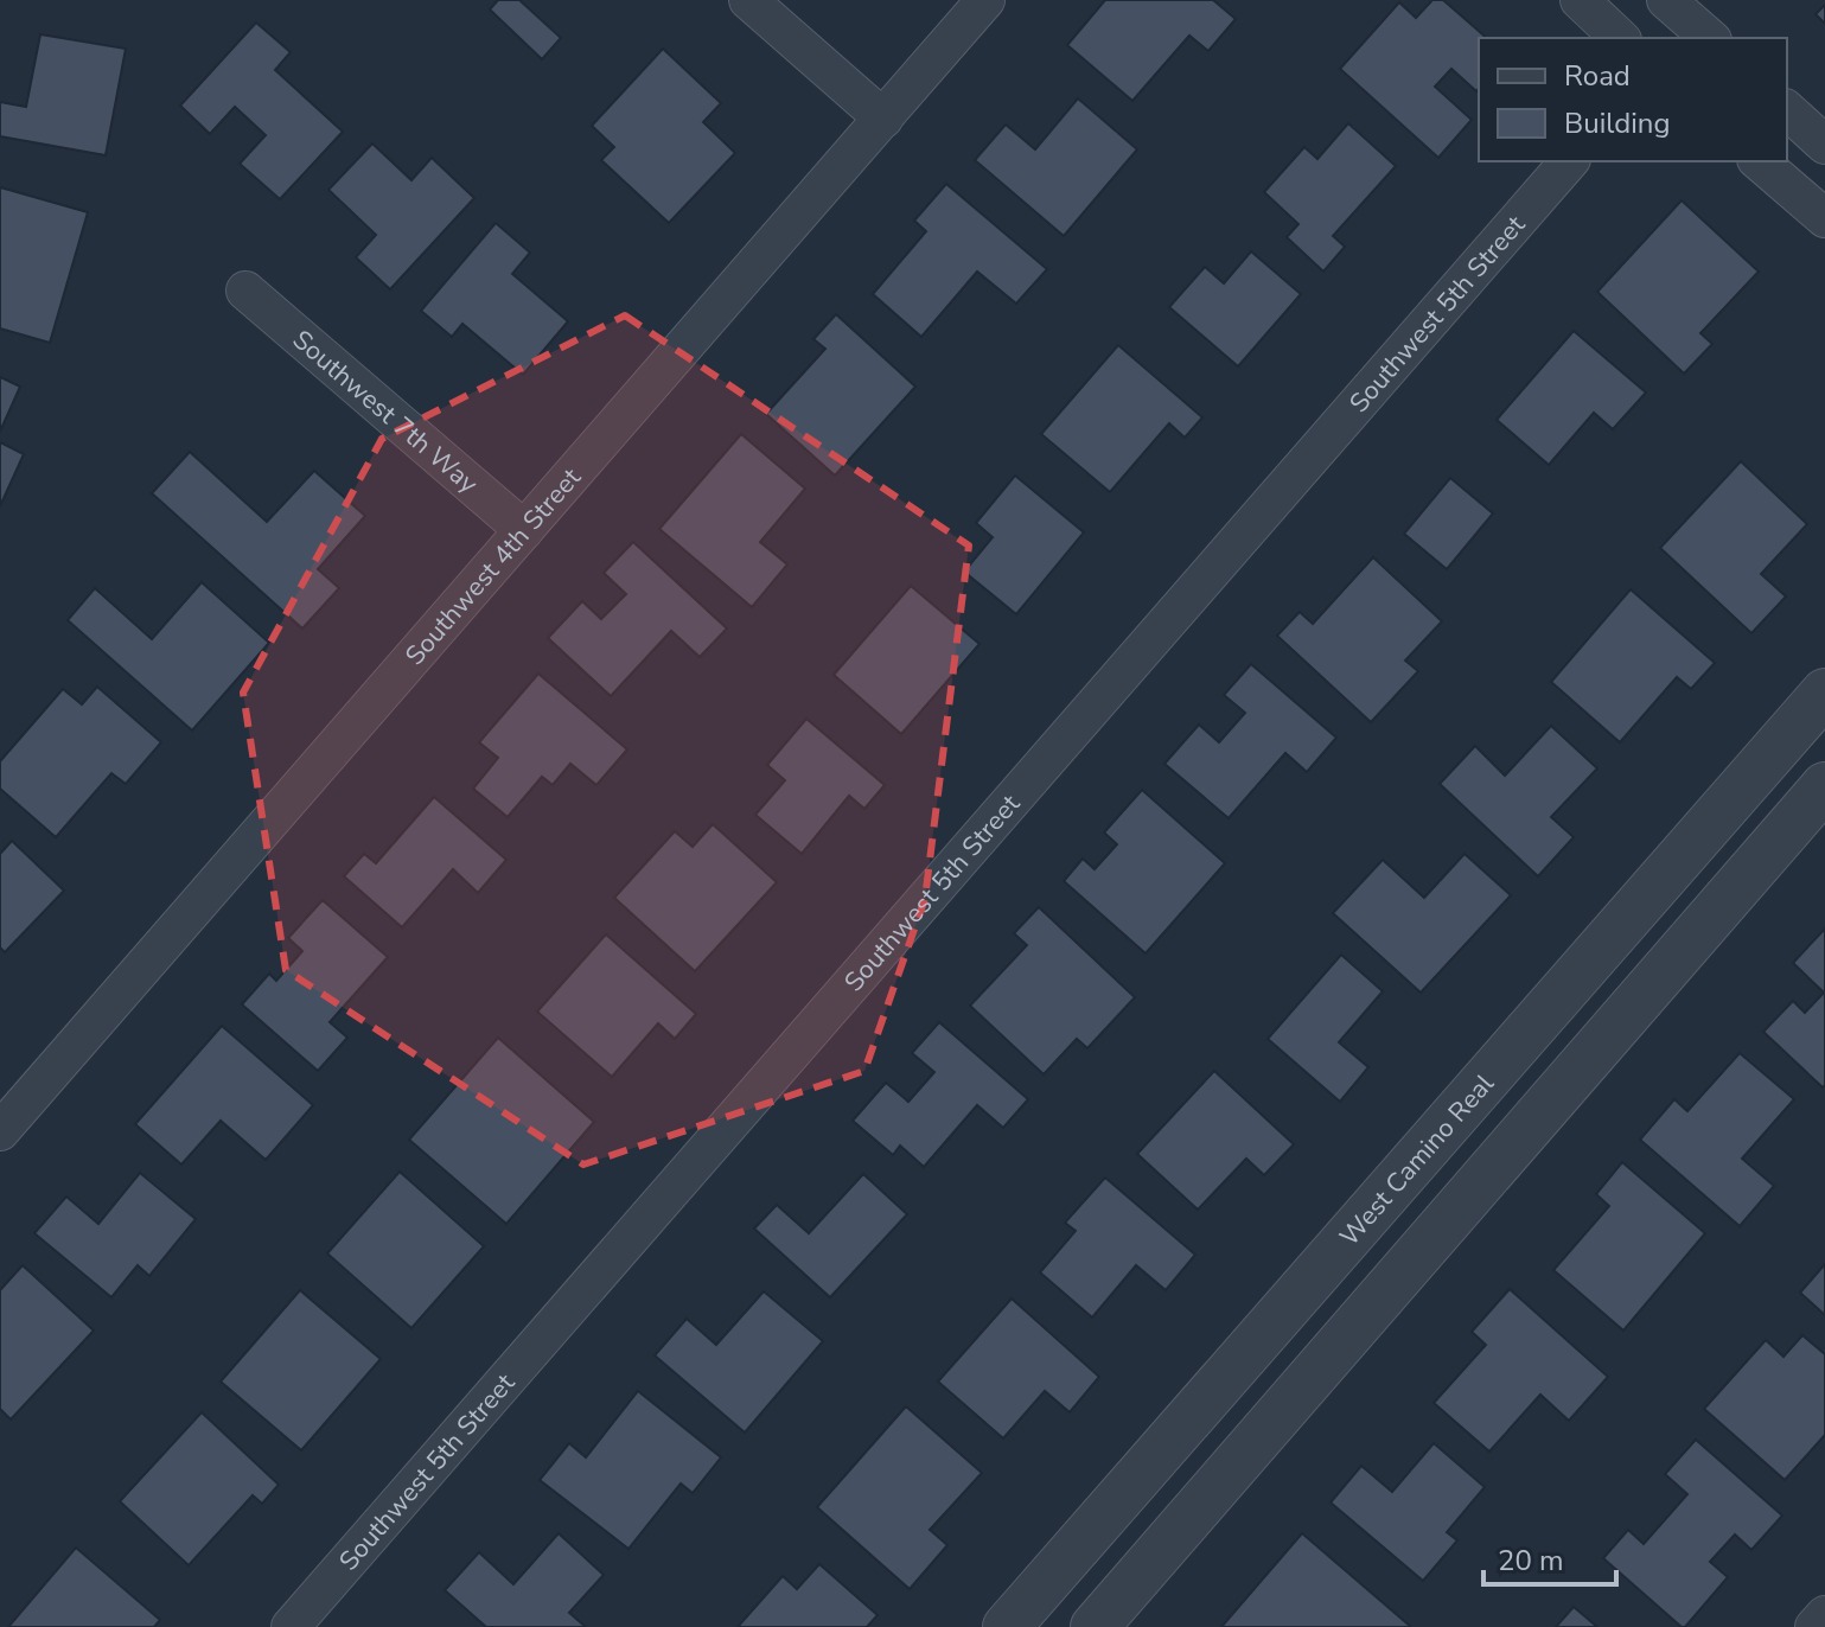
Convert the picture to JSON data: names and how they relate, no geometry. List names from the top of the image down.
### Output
{
  "streets": {
    "street": [
      "Southwest 5th Street",
      "Southwest 7th Way",
      "Southwest 4th Street",
      "West Camino Real"
    ]
  },
  "crossings": [
    ["Southwest 7th Way", "Southwest 4th Street"]
  ],
  "legend": ["Road", "Building"],
  "scale_bar": "20 m"
}
